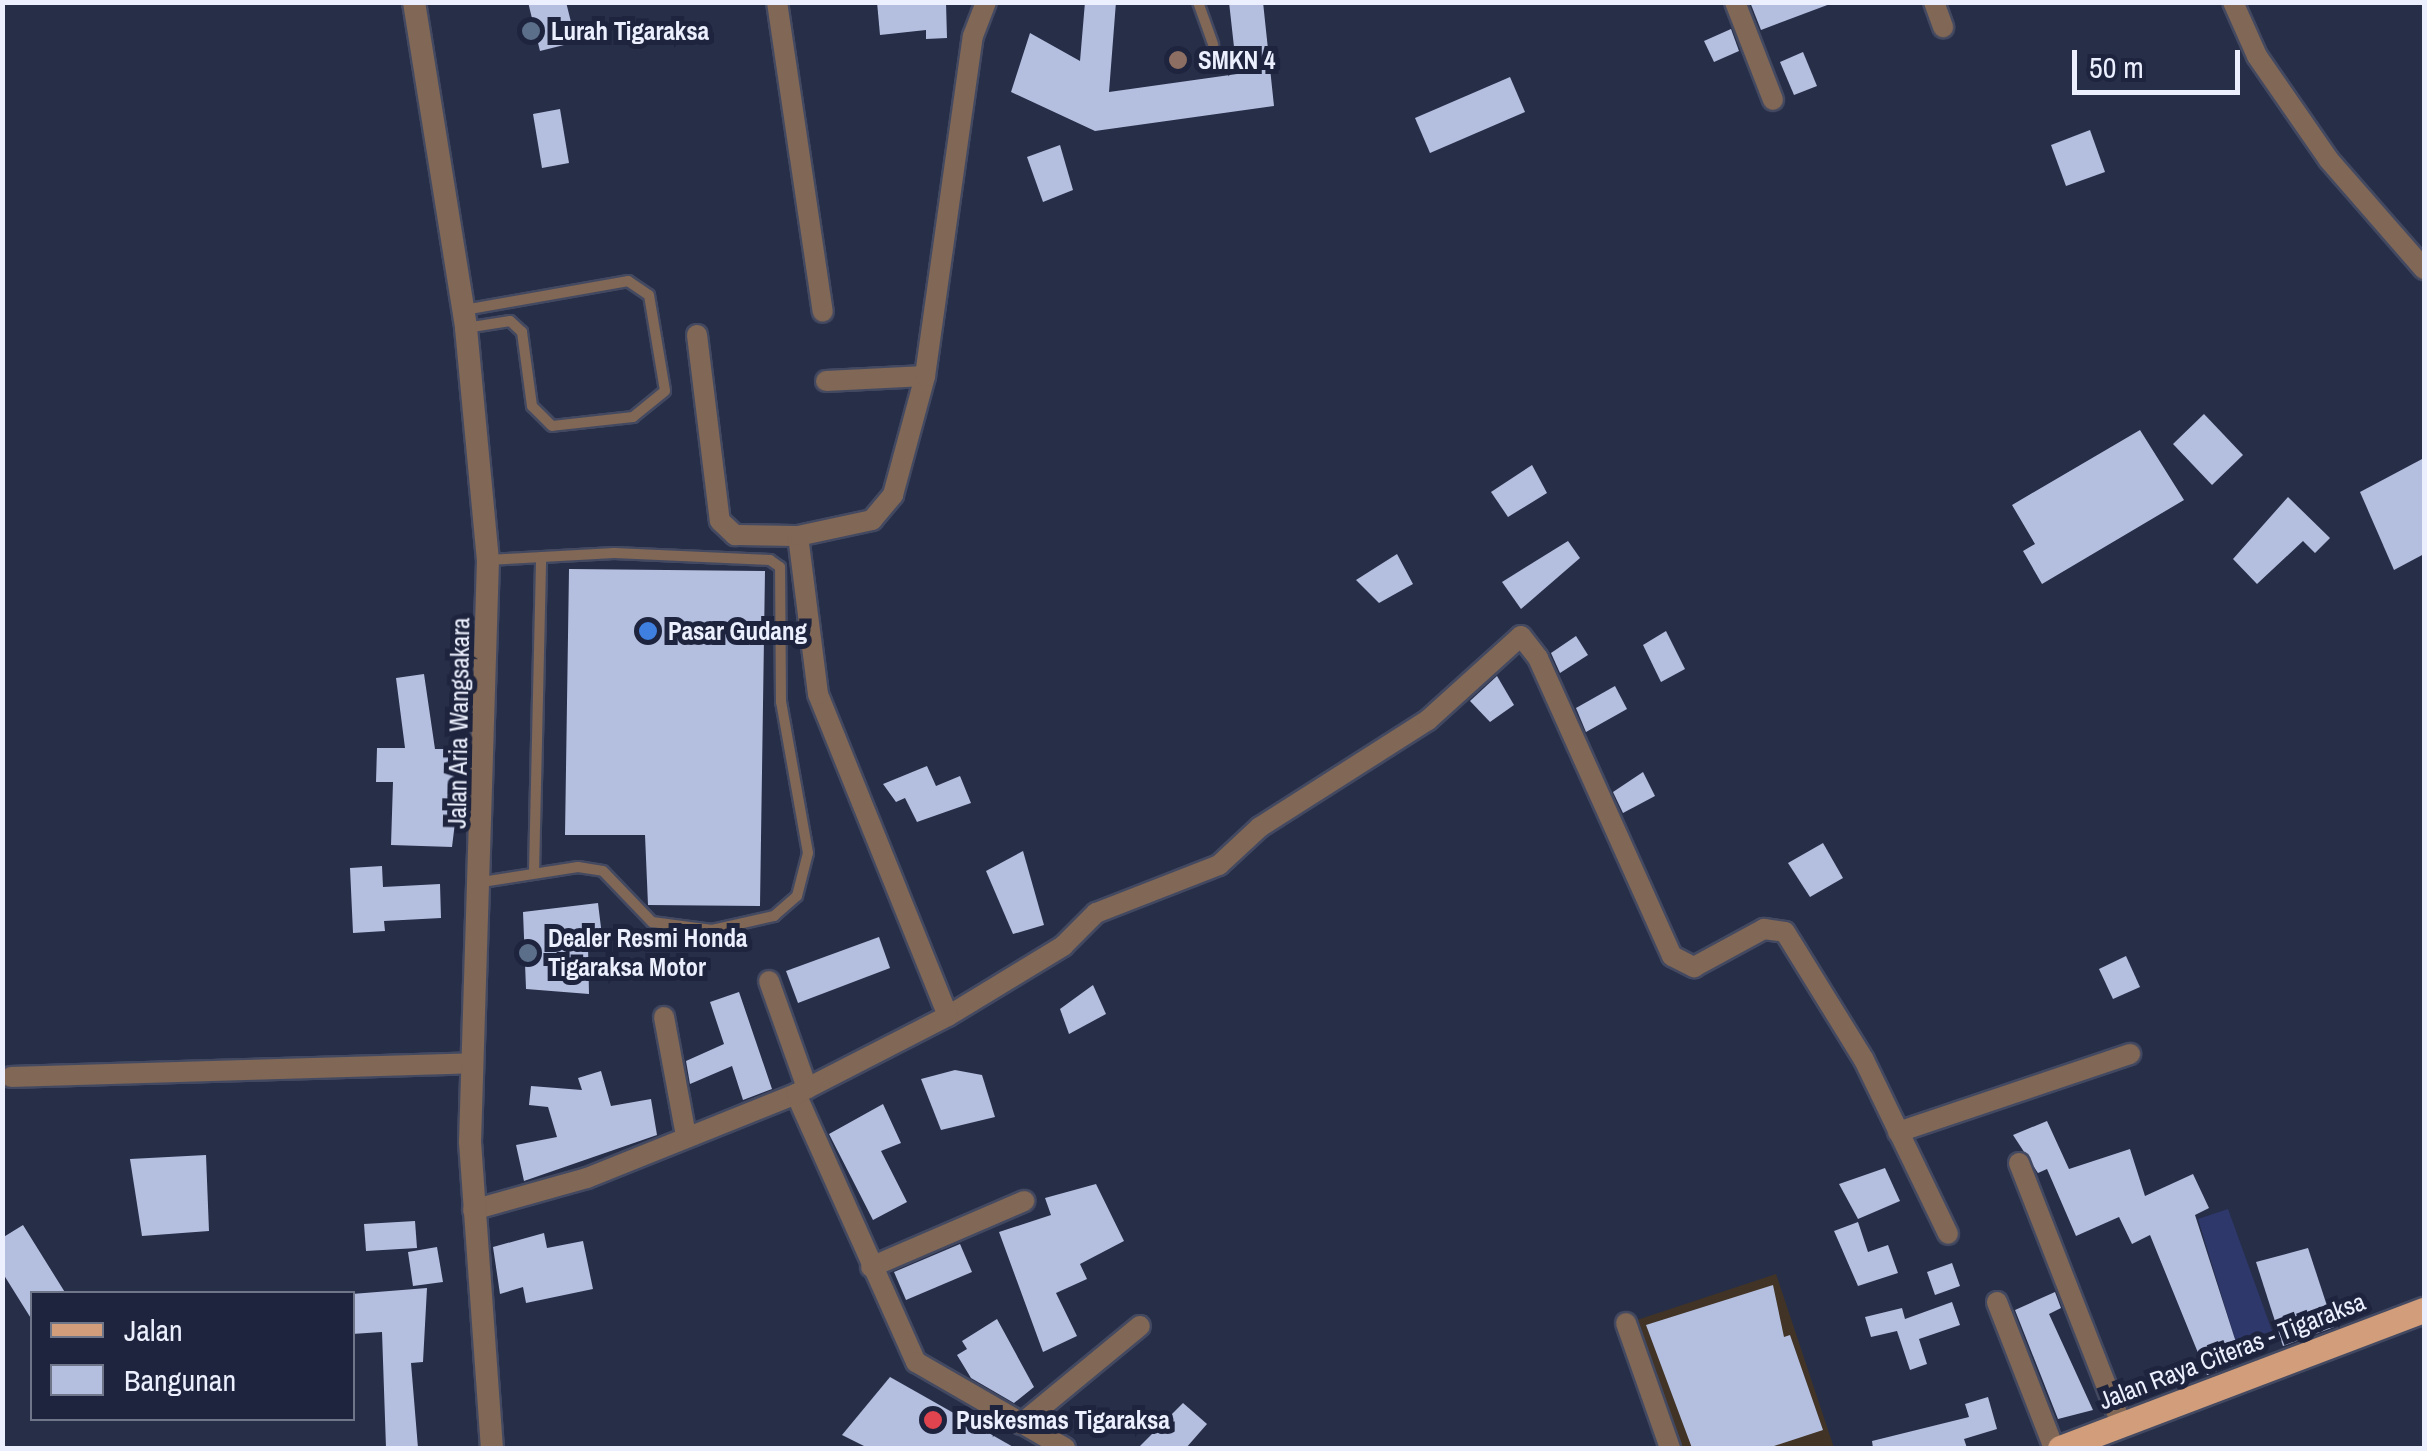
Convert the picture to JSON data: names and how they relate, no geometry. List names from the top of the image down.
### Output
{
  "streets": {
    "main road": ["Jalan Raya Citeras - Tigaraksa"],
    "street": ["Jalan Aria Wangsakara"]
  },
  "places": [
    "Lurah Tigaraksa",
    "SMKN 4",
    "Pasar Gudang",
    "Dealer Resmi Honda Tigaraksa Motor",
    "Puskesmas Tigaraksa"
  ],
  "legend": ["Jalan", "Bangunan"],
  "scale_bar": "50 m"
}
